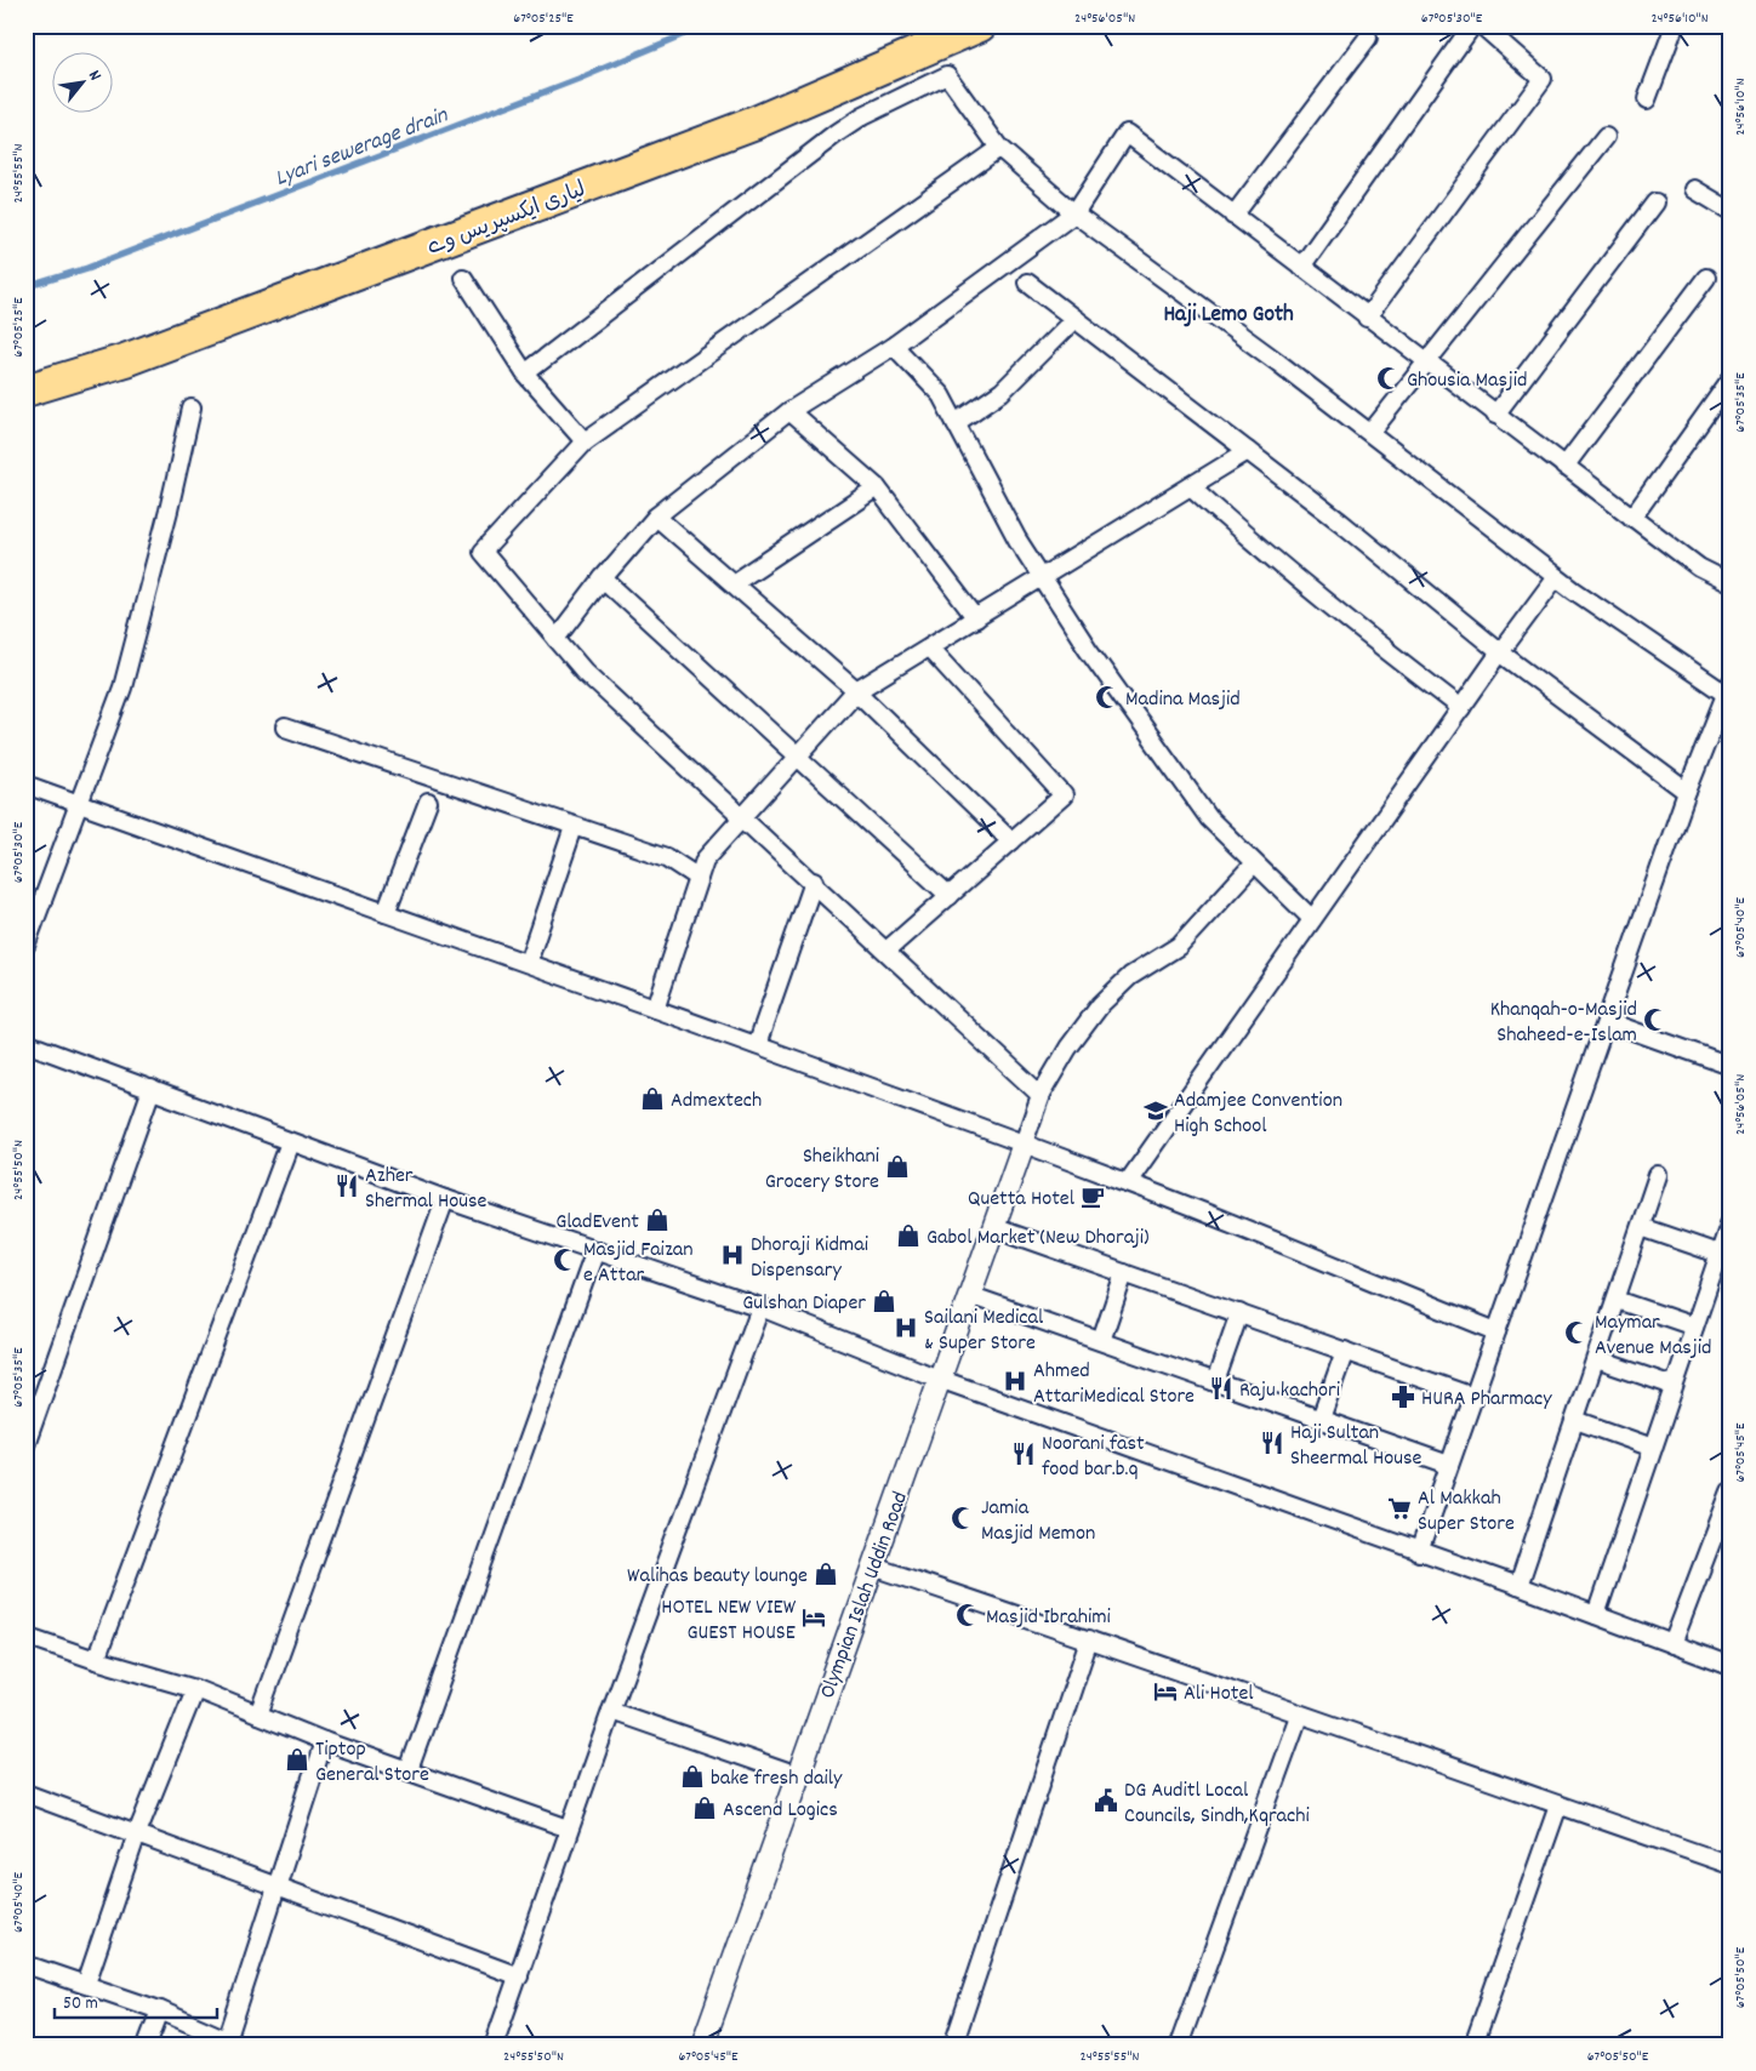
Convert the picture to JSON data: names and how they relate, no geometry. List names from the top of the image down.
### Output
{
  "streets": {
    "highway": ["لیاری ایکسپریس وے"],
    "street": ["Olympian Islah Uddin Road"]
  },
  "districts": ["Haji Lemo Goth"],
  "water": ["Lyari sewerage drain"],
  "places": {
    "mosque": [
      "Ghousia Masjid",
      "Madina Masjid",
      "Khanqah-o-Masjid Shaheed-e-Islam",
      "Masjid Faizan e Attar",
      "Maymar Avenue Masjid",
      "Jamia Masjid Memon",
      "Masjid Ibrahimi"
    ],
    "shop": [
      "Admextech",
      "Sheikhani Grocery Store",
      "GladEvent",
      "Gabol Market (New Dhoraji)",
      "Gulshan Diaper",
      "Walihas beauty lounge",
      "Tiptop General Store",
      "bake fresh daily",
      "Ascend Logics"
    ],
    "school or university": ["Adamjee Convention High School"],
    "restaurant": [
      "Azher Shermal House",
      "Raju kachori",
      "Haji Sultan Sheermal House",
      "Noorani fast food bar.b.q"
    ],
    "cafe": ["Quetta Hotel"],
    "hospital": ["Dhoraji Kidmai Dispensary", "Sailani Medical & Super Store", "Ahmed AttariMedical Store"],
    "pharmacy": ["HURA Pharmacy"],
    "supermarket": ["Al Makkah Super Store"],
    "hotel": ["HOTEL NEW VIEW GUEST HOUSE", "Ali Hotel"],
    "public building": ["DG Auditl Local Councils, Sindh,Kqrachi"]
  },
  "scale_bar": "50 m",
  "north": "top right",
  "coordinates": [
    "67°05'25\"E",
    "24°56'05\"N",
    "67°05'30\"E",
    "24°56'10\"N",
    "24°55'55\"N",
    "67°05'35\"E",
    "67°05'40\"E",
    "24°55'50\"N",
    "67°05'45\"E",
    "67°05'50\"E"
  ]
}
